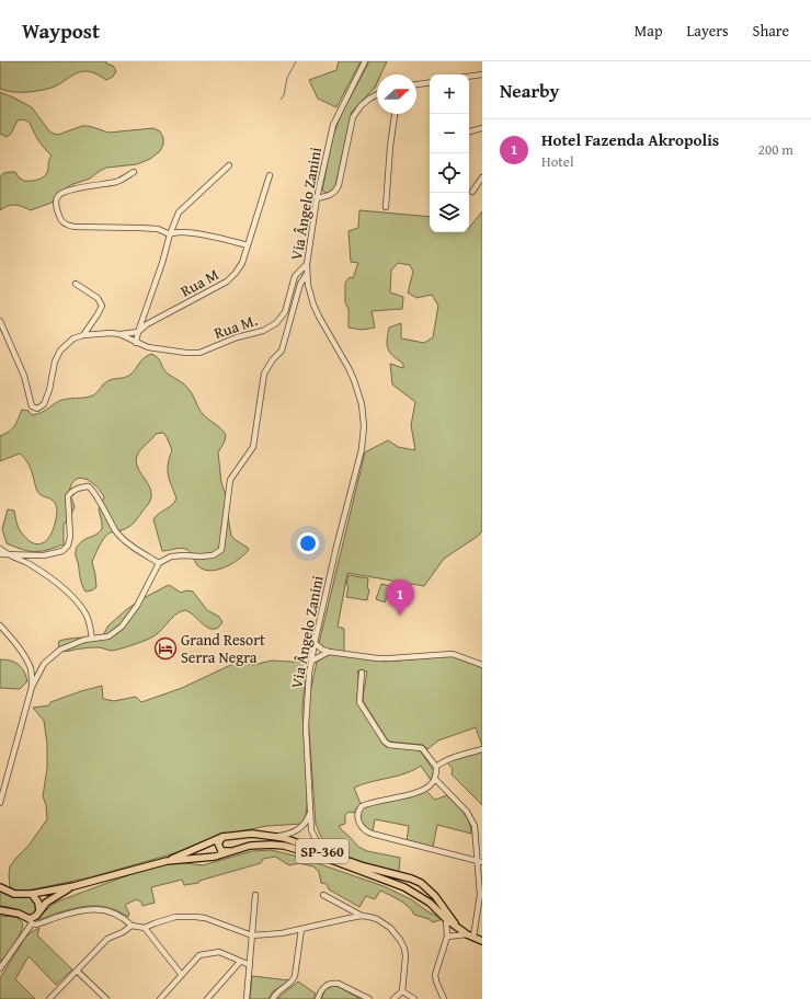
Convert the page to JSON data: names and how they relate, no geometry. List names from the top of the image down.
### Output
{
  "streets": {
    "main road": ["SP-360"],
    "street": ["Via Ângelo Zanini", "Rua M", "Rua M."]
  },
  "crossings": [
    ["Via Ângelo Zanini", "Rua M."],
    ["Via Ângelo Zanini", "SP-360"]
  ],
  "places": {
    "hotel": ["Grand Resort Serra Negra"]
  },
  "north": "right",
  "page": {
    "header": "Waypost",
    "nav": ["Map", "Layers", "Share"],
    "heading": "Nearby",
    "map_buttons": ["+", "−"],
    "list": [
      {
        "mark": "1",
        "name": "Hotel Fazenda Akropolis",
        "note": "Hotel",
        "value": "200 m"
      }
    ],
    "pins": "1"
  }
}
